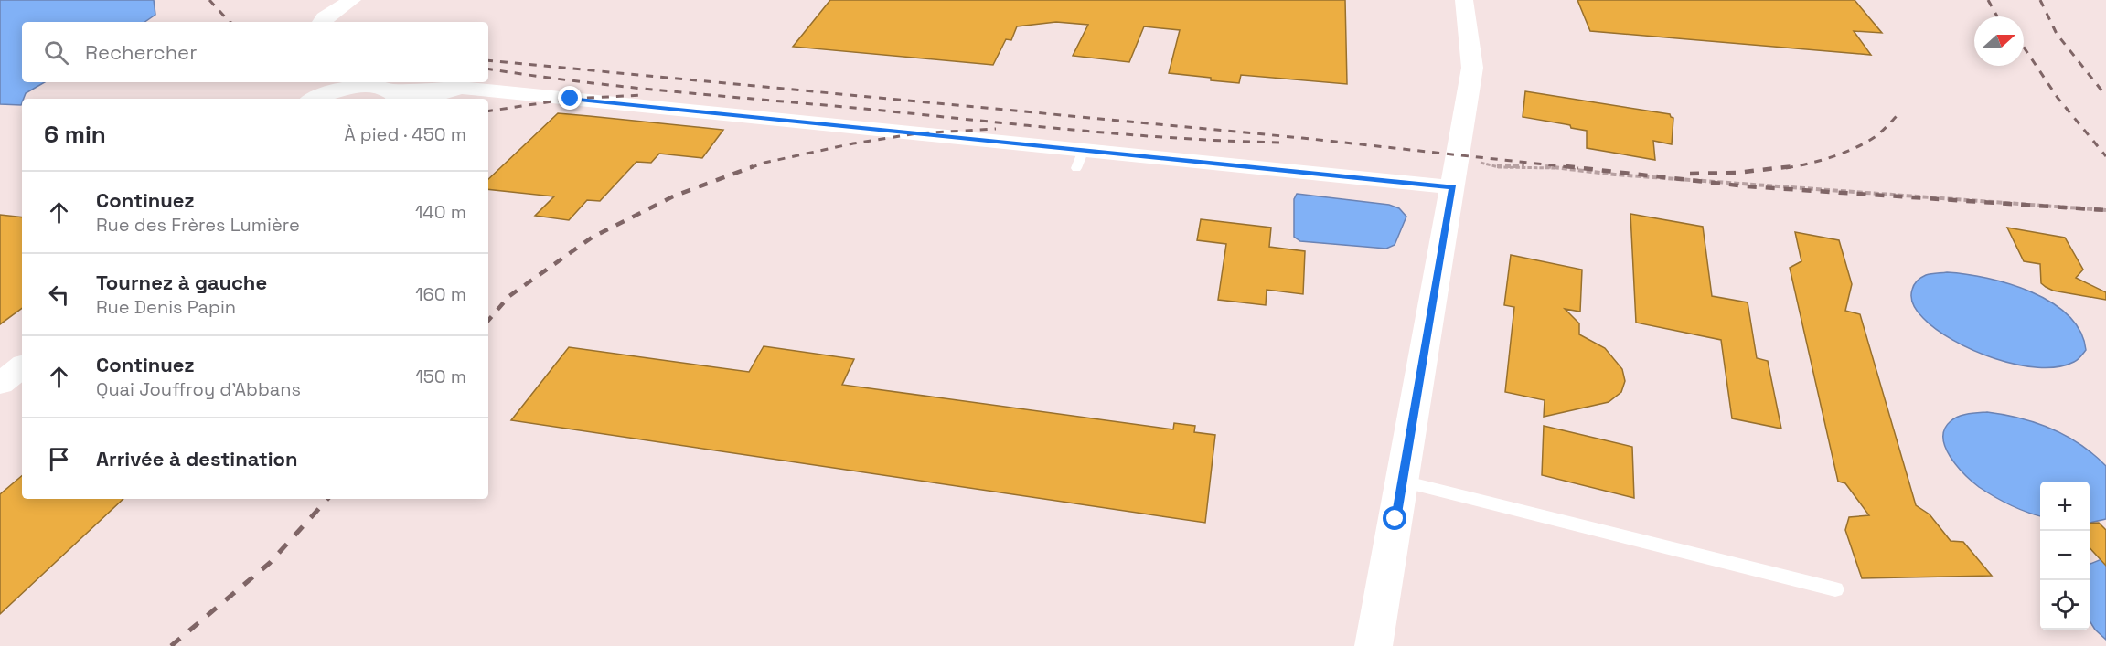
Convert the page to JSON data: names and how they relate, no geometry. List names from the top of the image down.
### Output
{
  "north": "right",
  "page": {
    "search": "Rechercher",
    "heading": ["6 min", "À pied · 450 m"],
    "list": [
      ["Continuez", "Rue des Frères Lumière", "140 m"],
      ["Tournez à gauche", "Rue Denis Papin", "160 m"],
      ["Continuez", "Quai Jouffroy d'Abbans", "150 m"],
      "Arrivée à destination"
    ],
    "map_buttons": ["+", "−"]
  }
}
